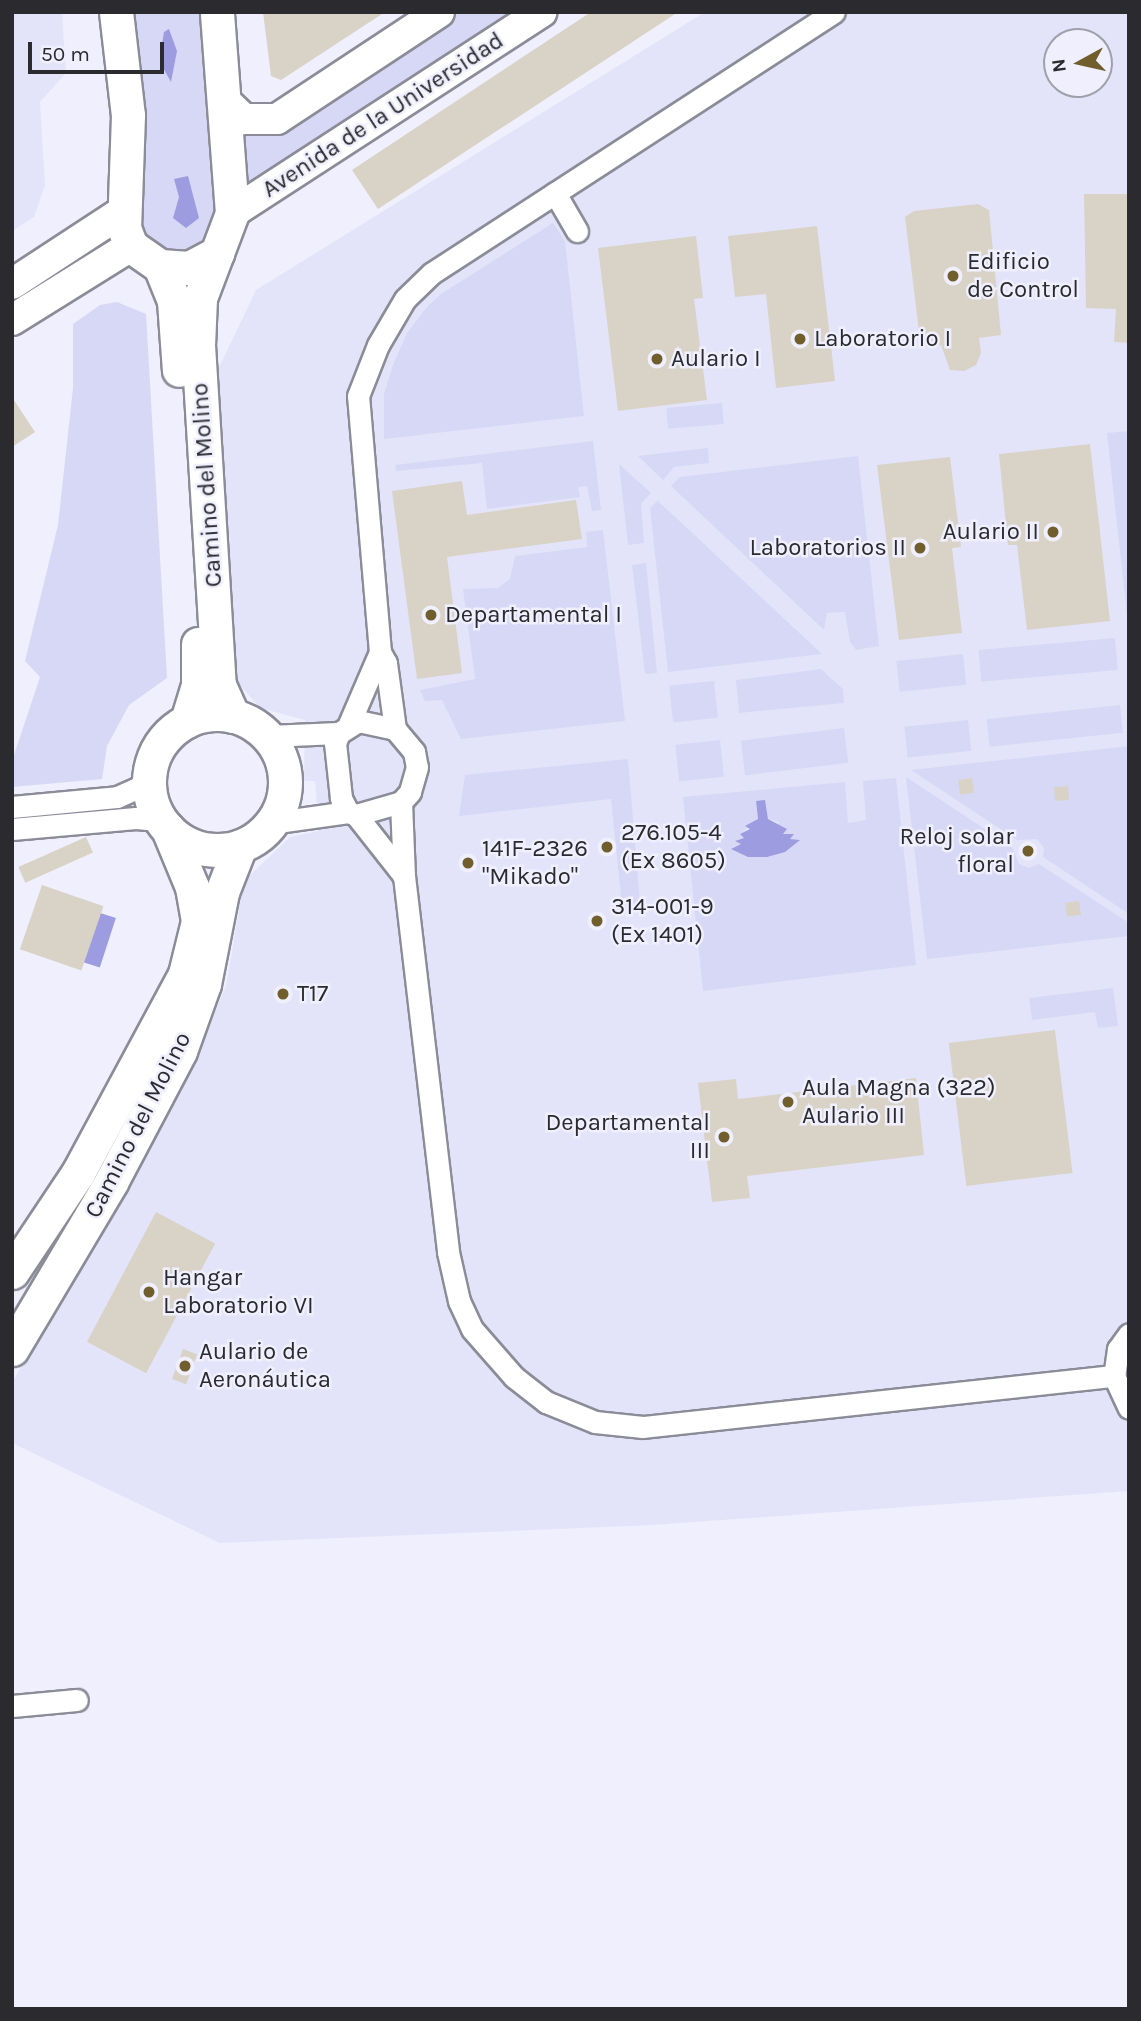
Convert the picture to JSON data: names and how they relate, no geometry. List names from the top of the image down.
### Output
{
  "streets": {
    "main road": ["Avenida de la Universidad", "Camino del Molino"]
  },
  "crossings": [
    ["Avenida de la Universidad", "Camino del Molino"]
  ],
  "places": [
    "Edificio de Control",
    "Laboratorio I",
    "Aulario I",
    "Aulario II",
    "Laboratorios II",
    "Departamental I",
    "276.105-4 (Ex 8605)",
    "Reloj solar floral",
    "141F-2326 \"Mikado\"",
    "314-001-9 (Ex 1401)",
    "T17",
    "Aula Magna (322) Aulario III",
    "Departamental III",
    "Hangar Laboratorio VI",
    "Aulario de Aeronáutica"
  ],
  "scale_bar": "50 m",
  "north": "left"
}
